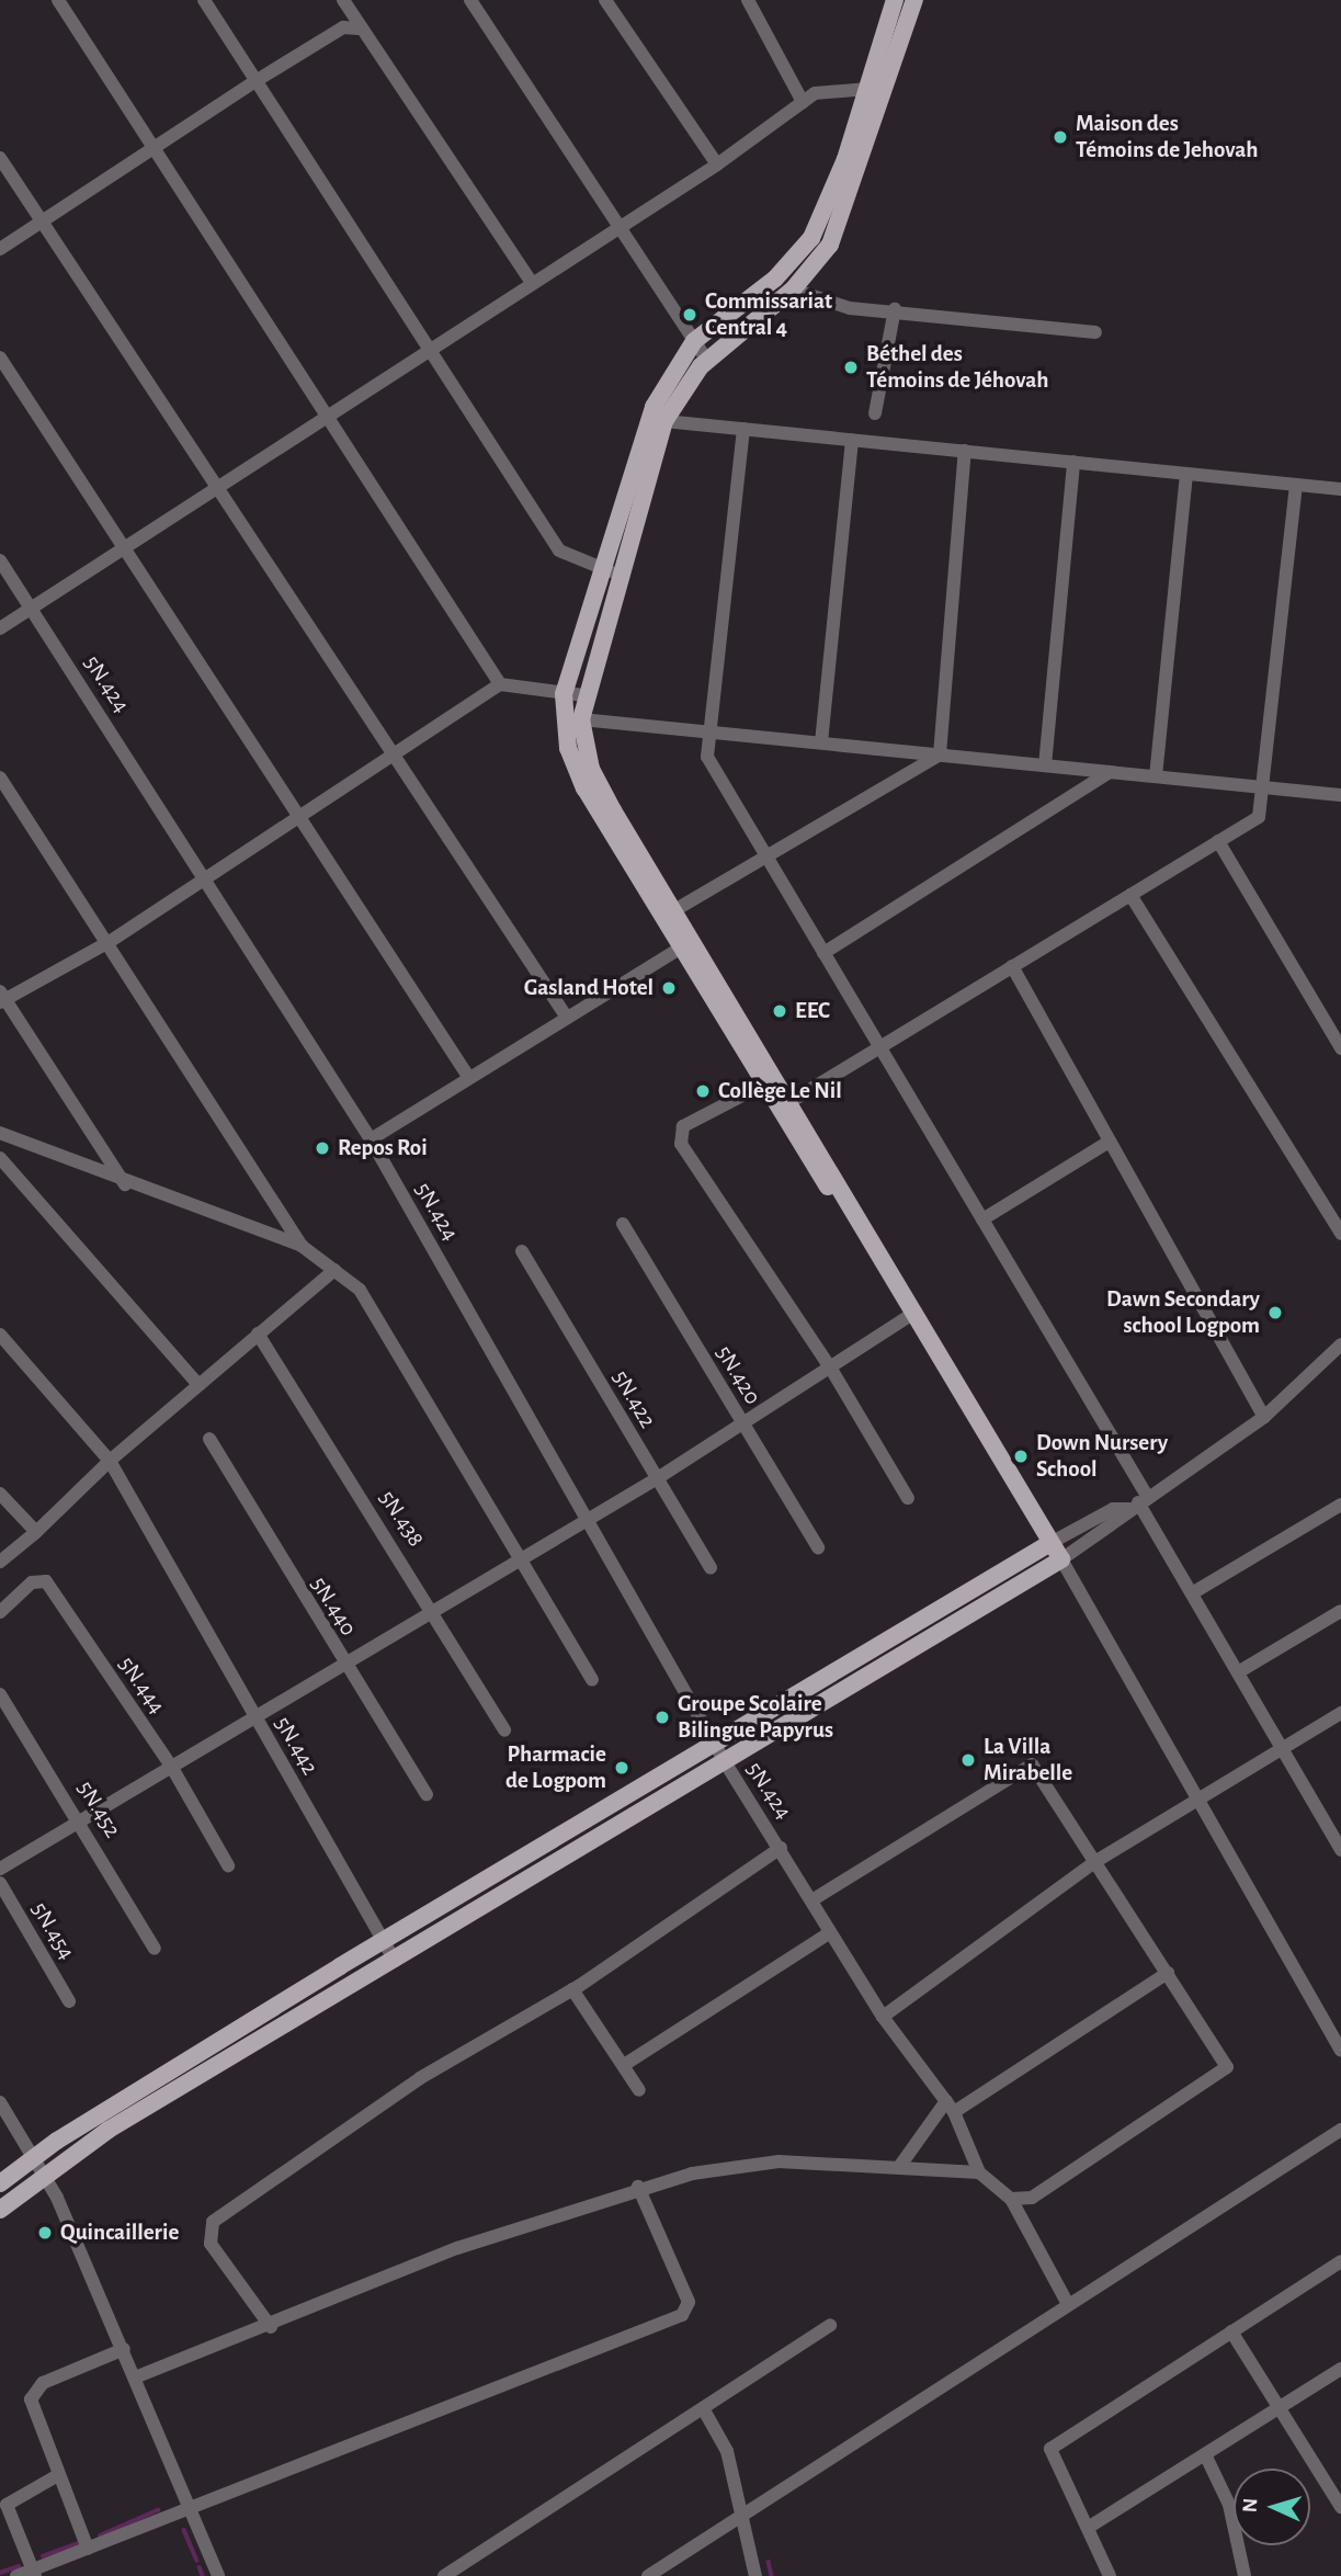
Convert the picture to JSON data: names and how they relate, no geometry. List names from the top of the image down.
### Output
{
  "streets": {
    "street": [
      "5N.424",
      "5N.420",
      "5N.422",
      "5N.438",
      "5N.440",
      "5N.444",
      "5N.442",
      "5N.452",
      "5N.454"
    ]
  },
  "places": [
    "Maison des Témoins de Jehovah",
    "Commissariat Central 4",
    "Béthel des Témoins de Jéhovah",
    "Gasland Hotel",
    "EEC",
    "Collège Le Nil",
    "Repos Roi",
    "Dawn Secondary school Logpom",
    "Down Nursery School",
    "Groupe Scolaire Bilingue Papyrus",
    "La Villa Mirabelle",
    "Pharmacie de Logpom",
    "Quincaillerie"
  ],
  "north": "left"
}
